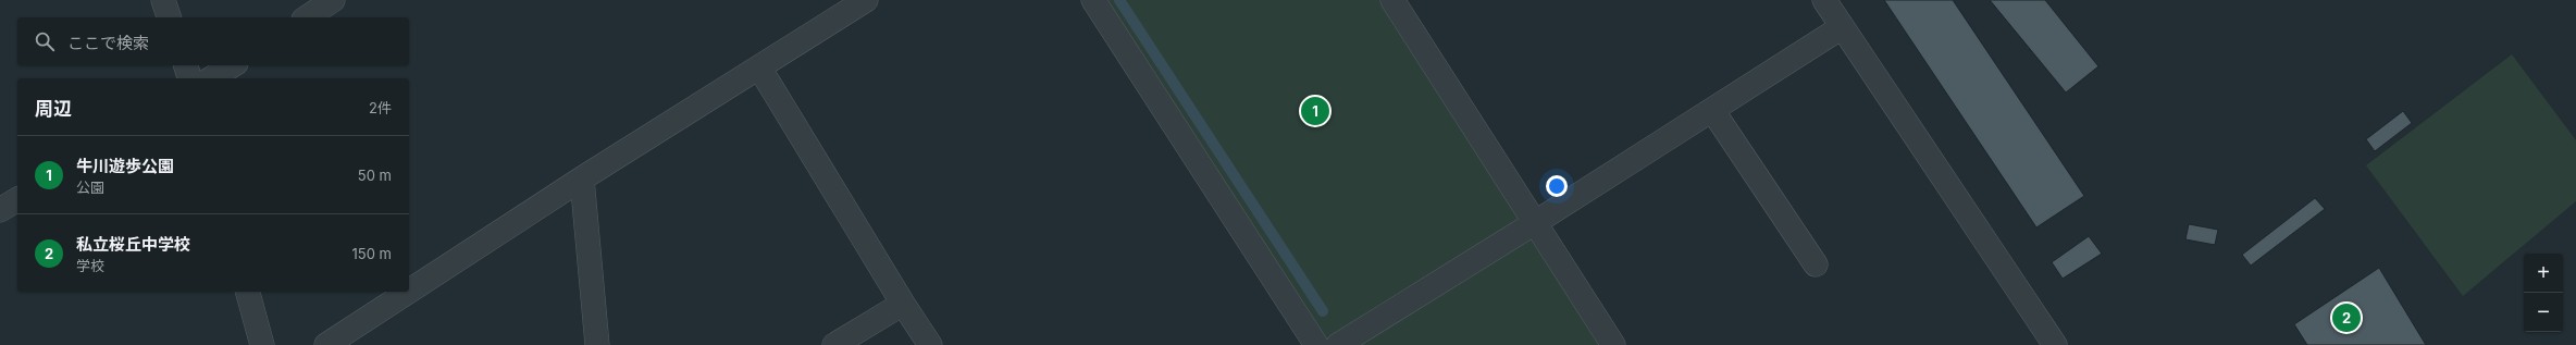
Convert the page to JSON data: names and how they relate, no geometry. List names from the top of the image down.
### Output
{
  "page": {
    "search": "ここで検索",
    "heading": ["周辺", "2件"],
    "pins": ["1", "2"],
    "list": [
      {
        "mark": "1",
        "name": "牛川遊歩公園",
        "note": "公園",
        "value": "50 m"
      },
      {
        "mark": "2",
        "name": "私立桜丘中学校",
        "note": "学校",
        "value": "150 m"
      }
    ],
    "map_buttons": ["+", "−"]
  }
}
